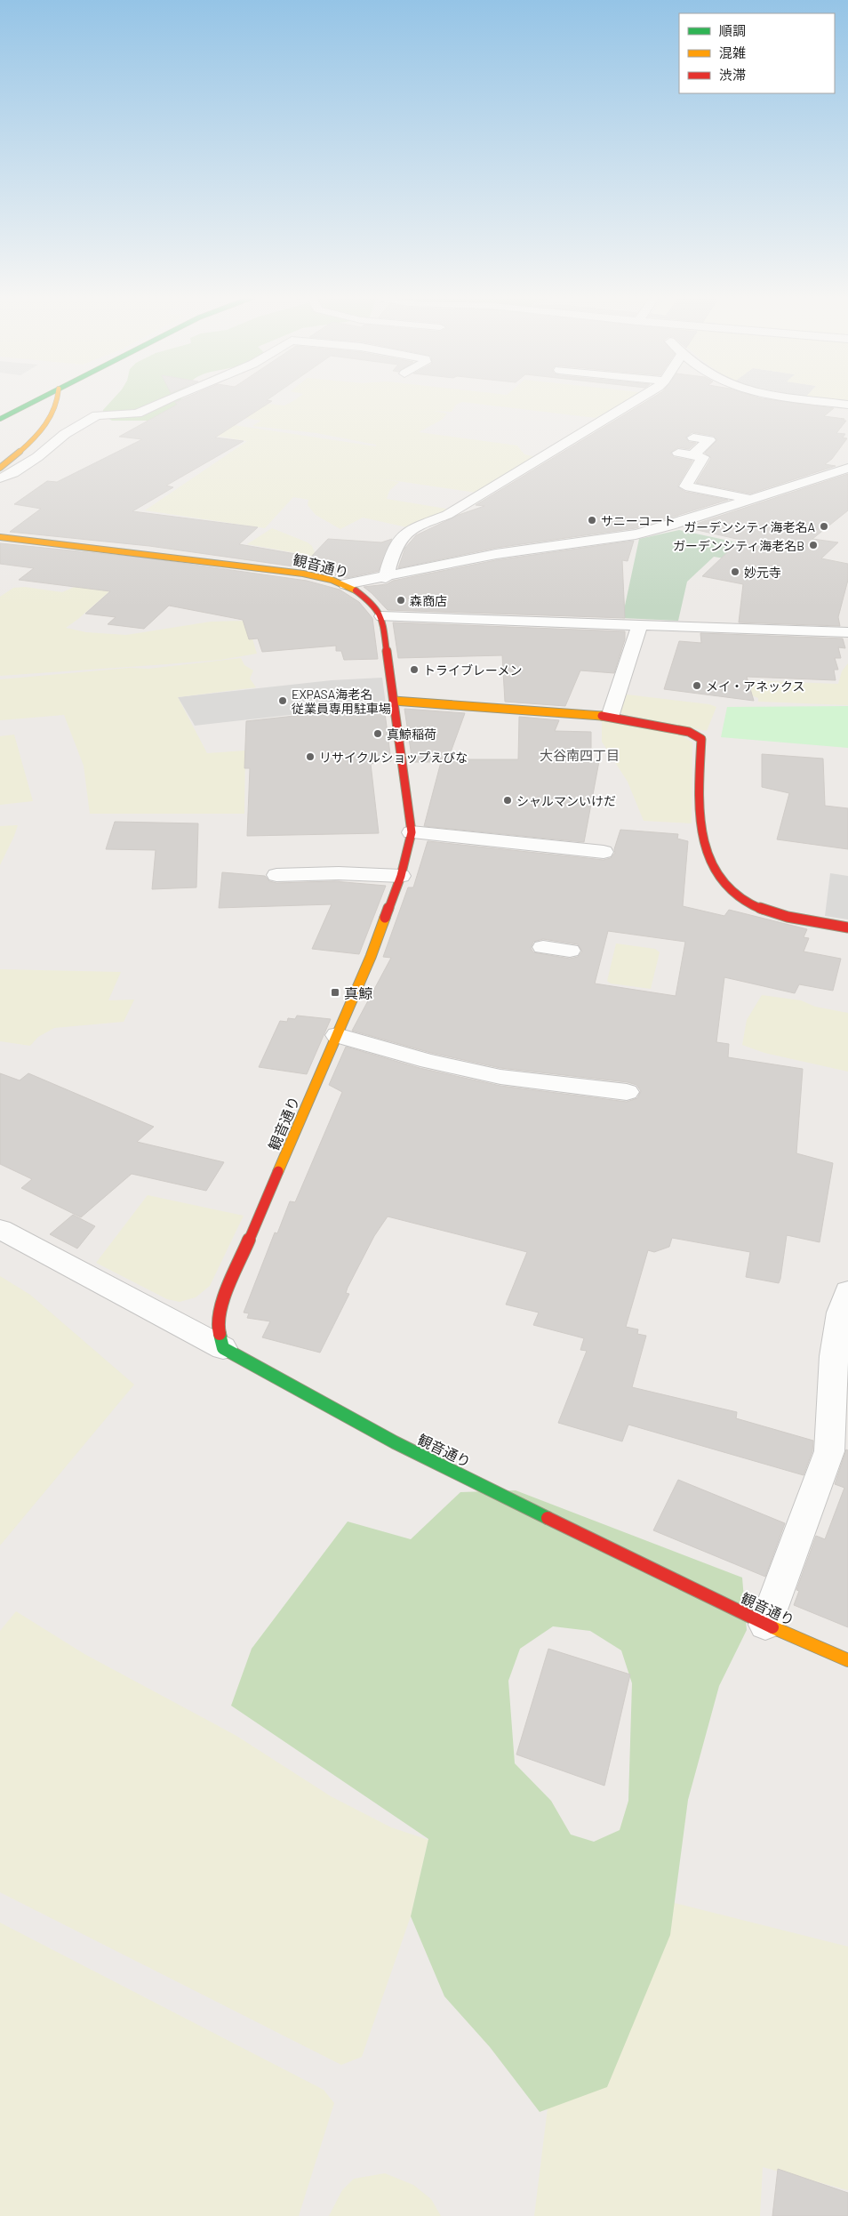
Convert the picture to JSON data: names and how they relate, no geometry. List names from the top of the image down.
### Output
{
  "streets": {
    "main road": ["観音通り"]
  },
  "districts": ["大谷南四丁目"],
  "places": {
    "other": [
      "サニーコート",
      "ガーデンシティ海老名A",
      "ガーデンシティ海老名B",
      "妙元寺",
      "森商店",
      "トライブレーメン",
      "メイ・アネックス",
      "EXPASA海老名 従業員専用駐車場",
      "真鯨稲荷",
      "リサイクルショップえびな",
      "シャルマンいけだ"
    ],
    "transit": ["真鯨"]
  },
  "legend": ["順調", "混雑", "渋滞"]
}
